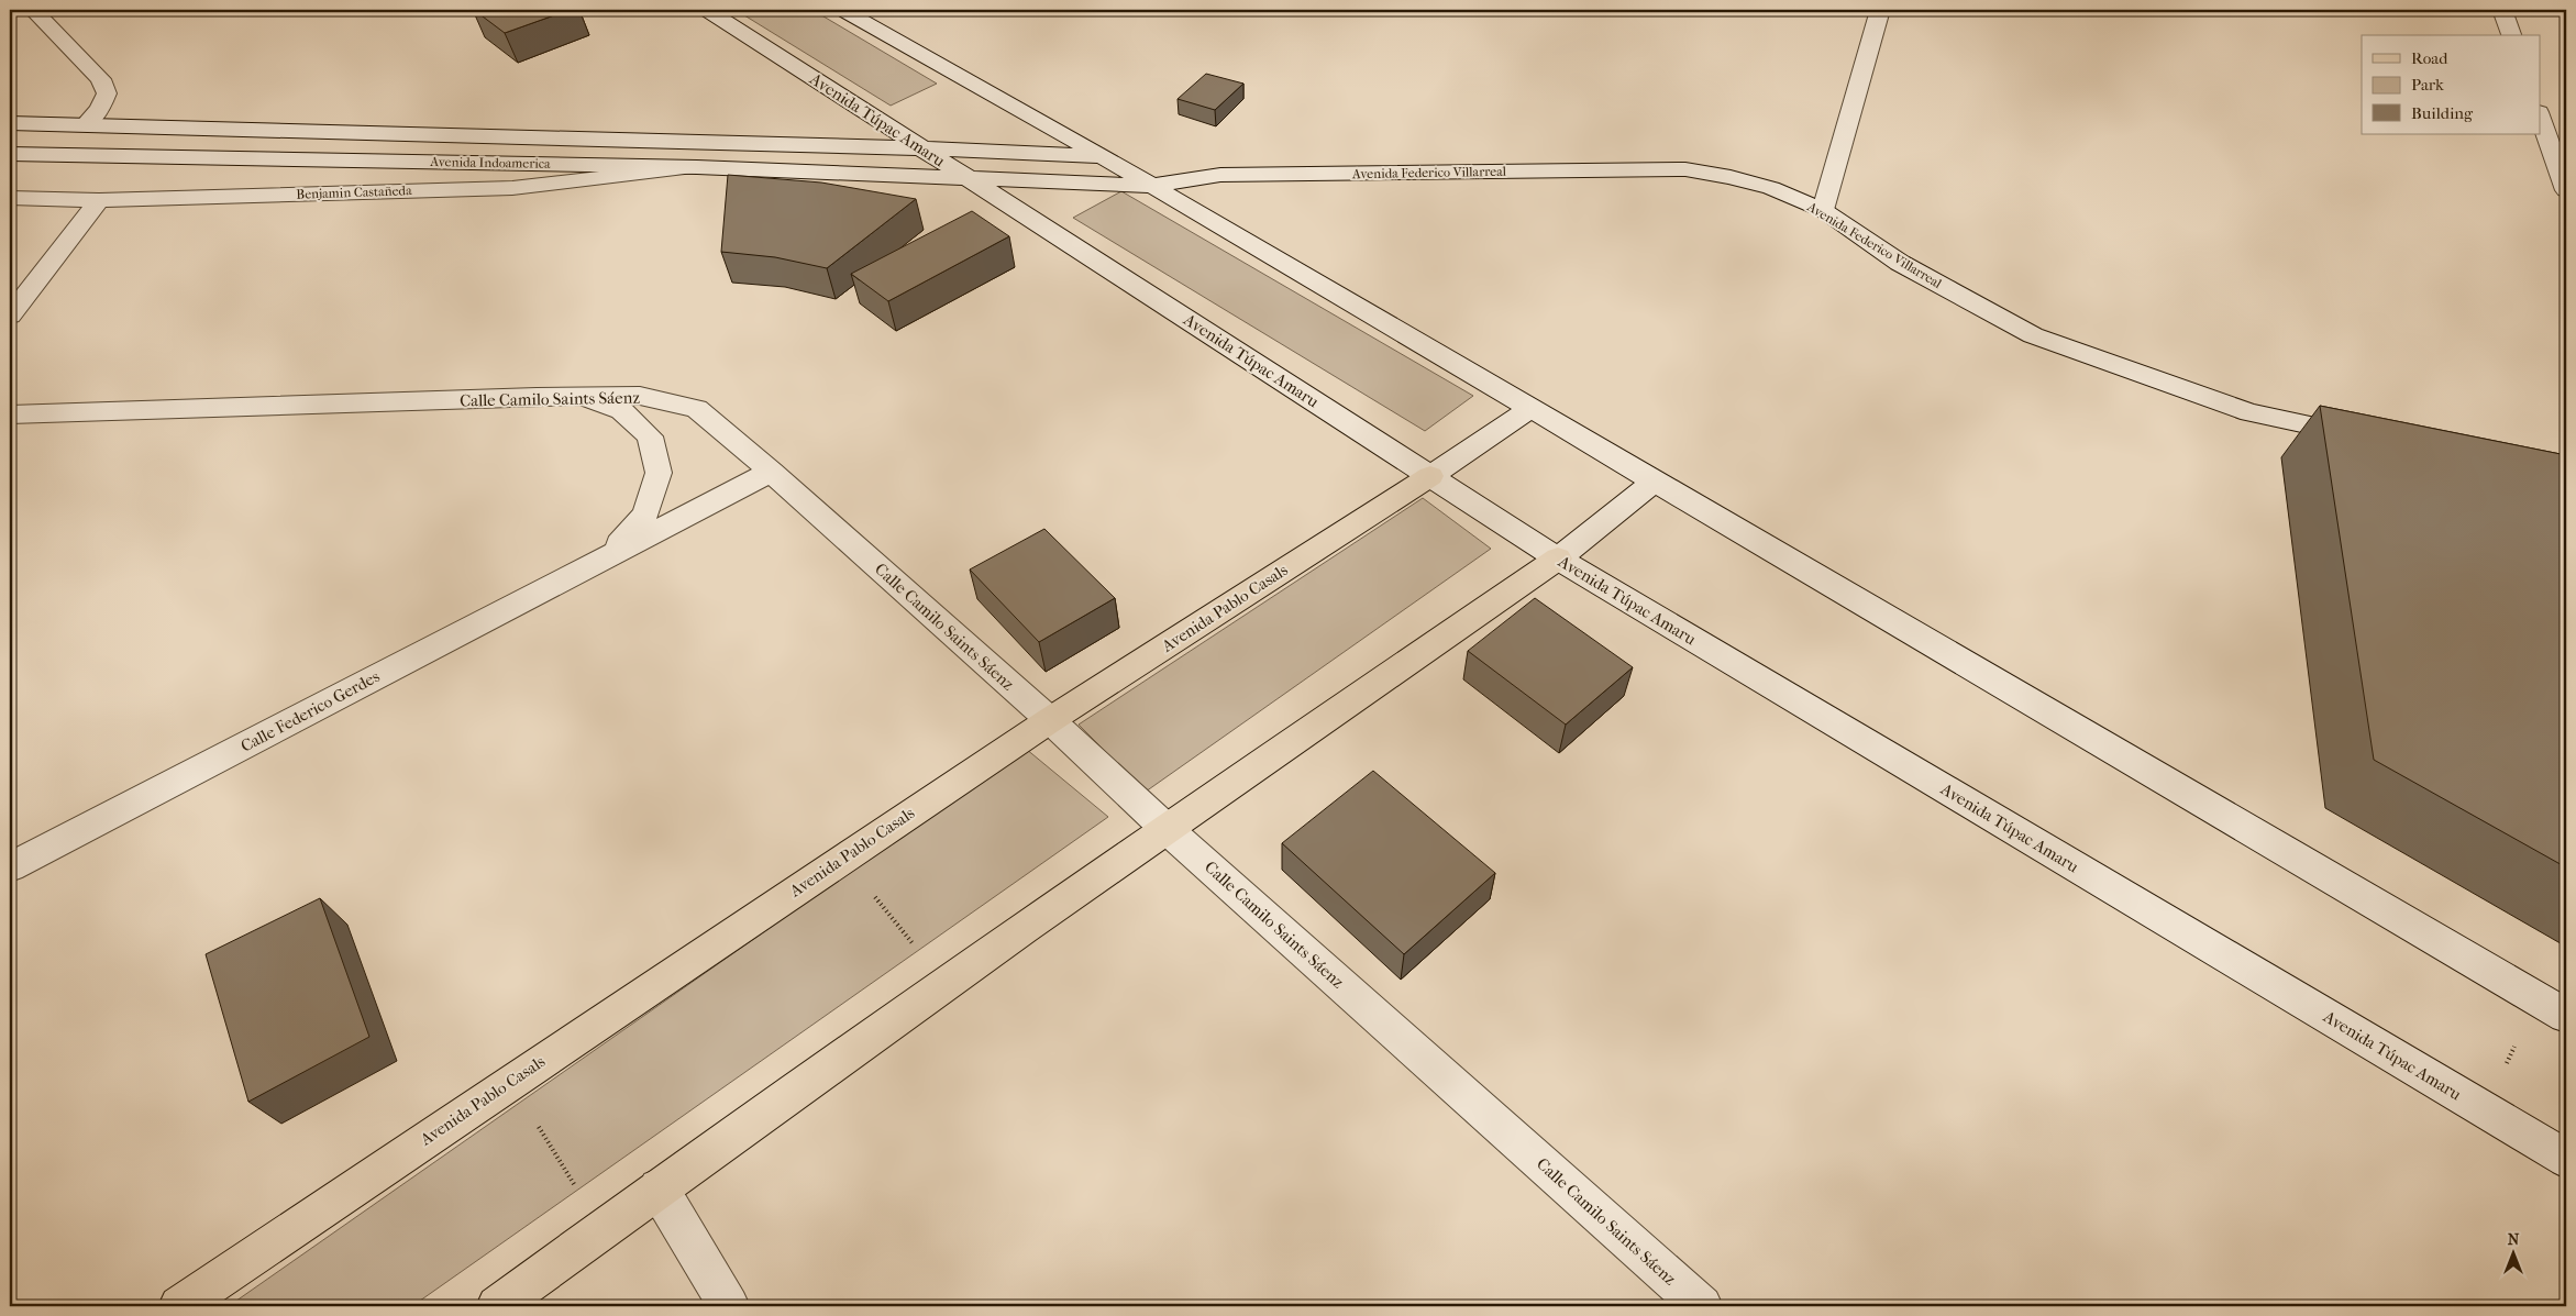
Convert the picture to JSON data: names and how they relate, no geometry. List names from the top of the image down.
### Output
{
  "streets": {
    "main road": [
      "Avenida Túpac Amaru",
      "Avenida Indoamerica",
      "Avenida Federico Villarreal",
      "Benjamin Castañeda",
      "Calle Camilo Saints Sáenz",
      "Avenida Pablo Casals",
      "Calle Federico Gerdes"
    ]
  },
  "crossings": [
    ["Avenida Túpac Amaru", "Avenida Indoamerica"],
    ["Avenida Túpac Amaru", "Avenida Federico Villarreal"],
    ["Avenida Túpac Amaru", "Avenida Pablo Casals"],
    ["Avenida Indoamerica", "Avenida Federico Villarreal"],
    ["Avenida Indoamerica", "Benjamin Castañeda"],
    ["Calle Camilo Saints Sáenz", "Avenida Pablo Casals"],
    ["Calle Camilo Saints Sáenz", "Calle Federico Gerdes"]
  ],
  "legend": ["Road", "Park", "Building"],
  "north": "top"
}
